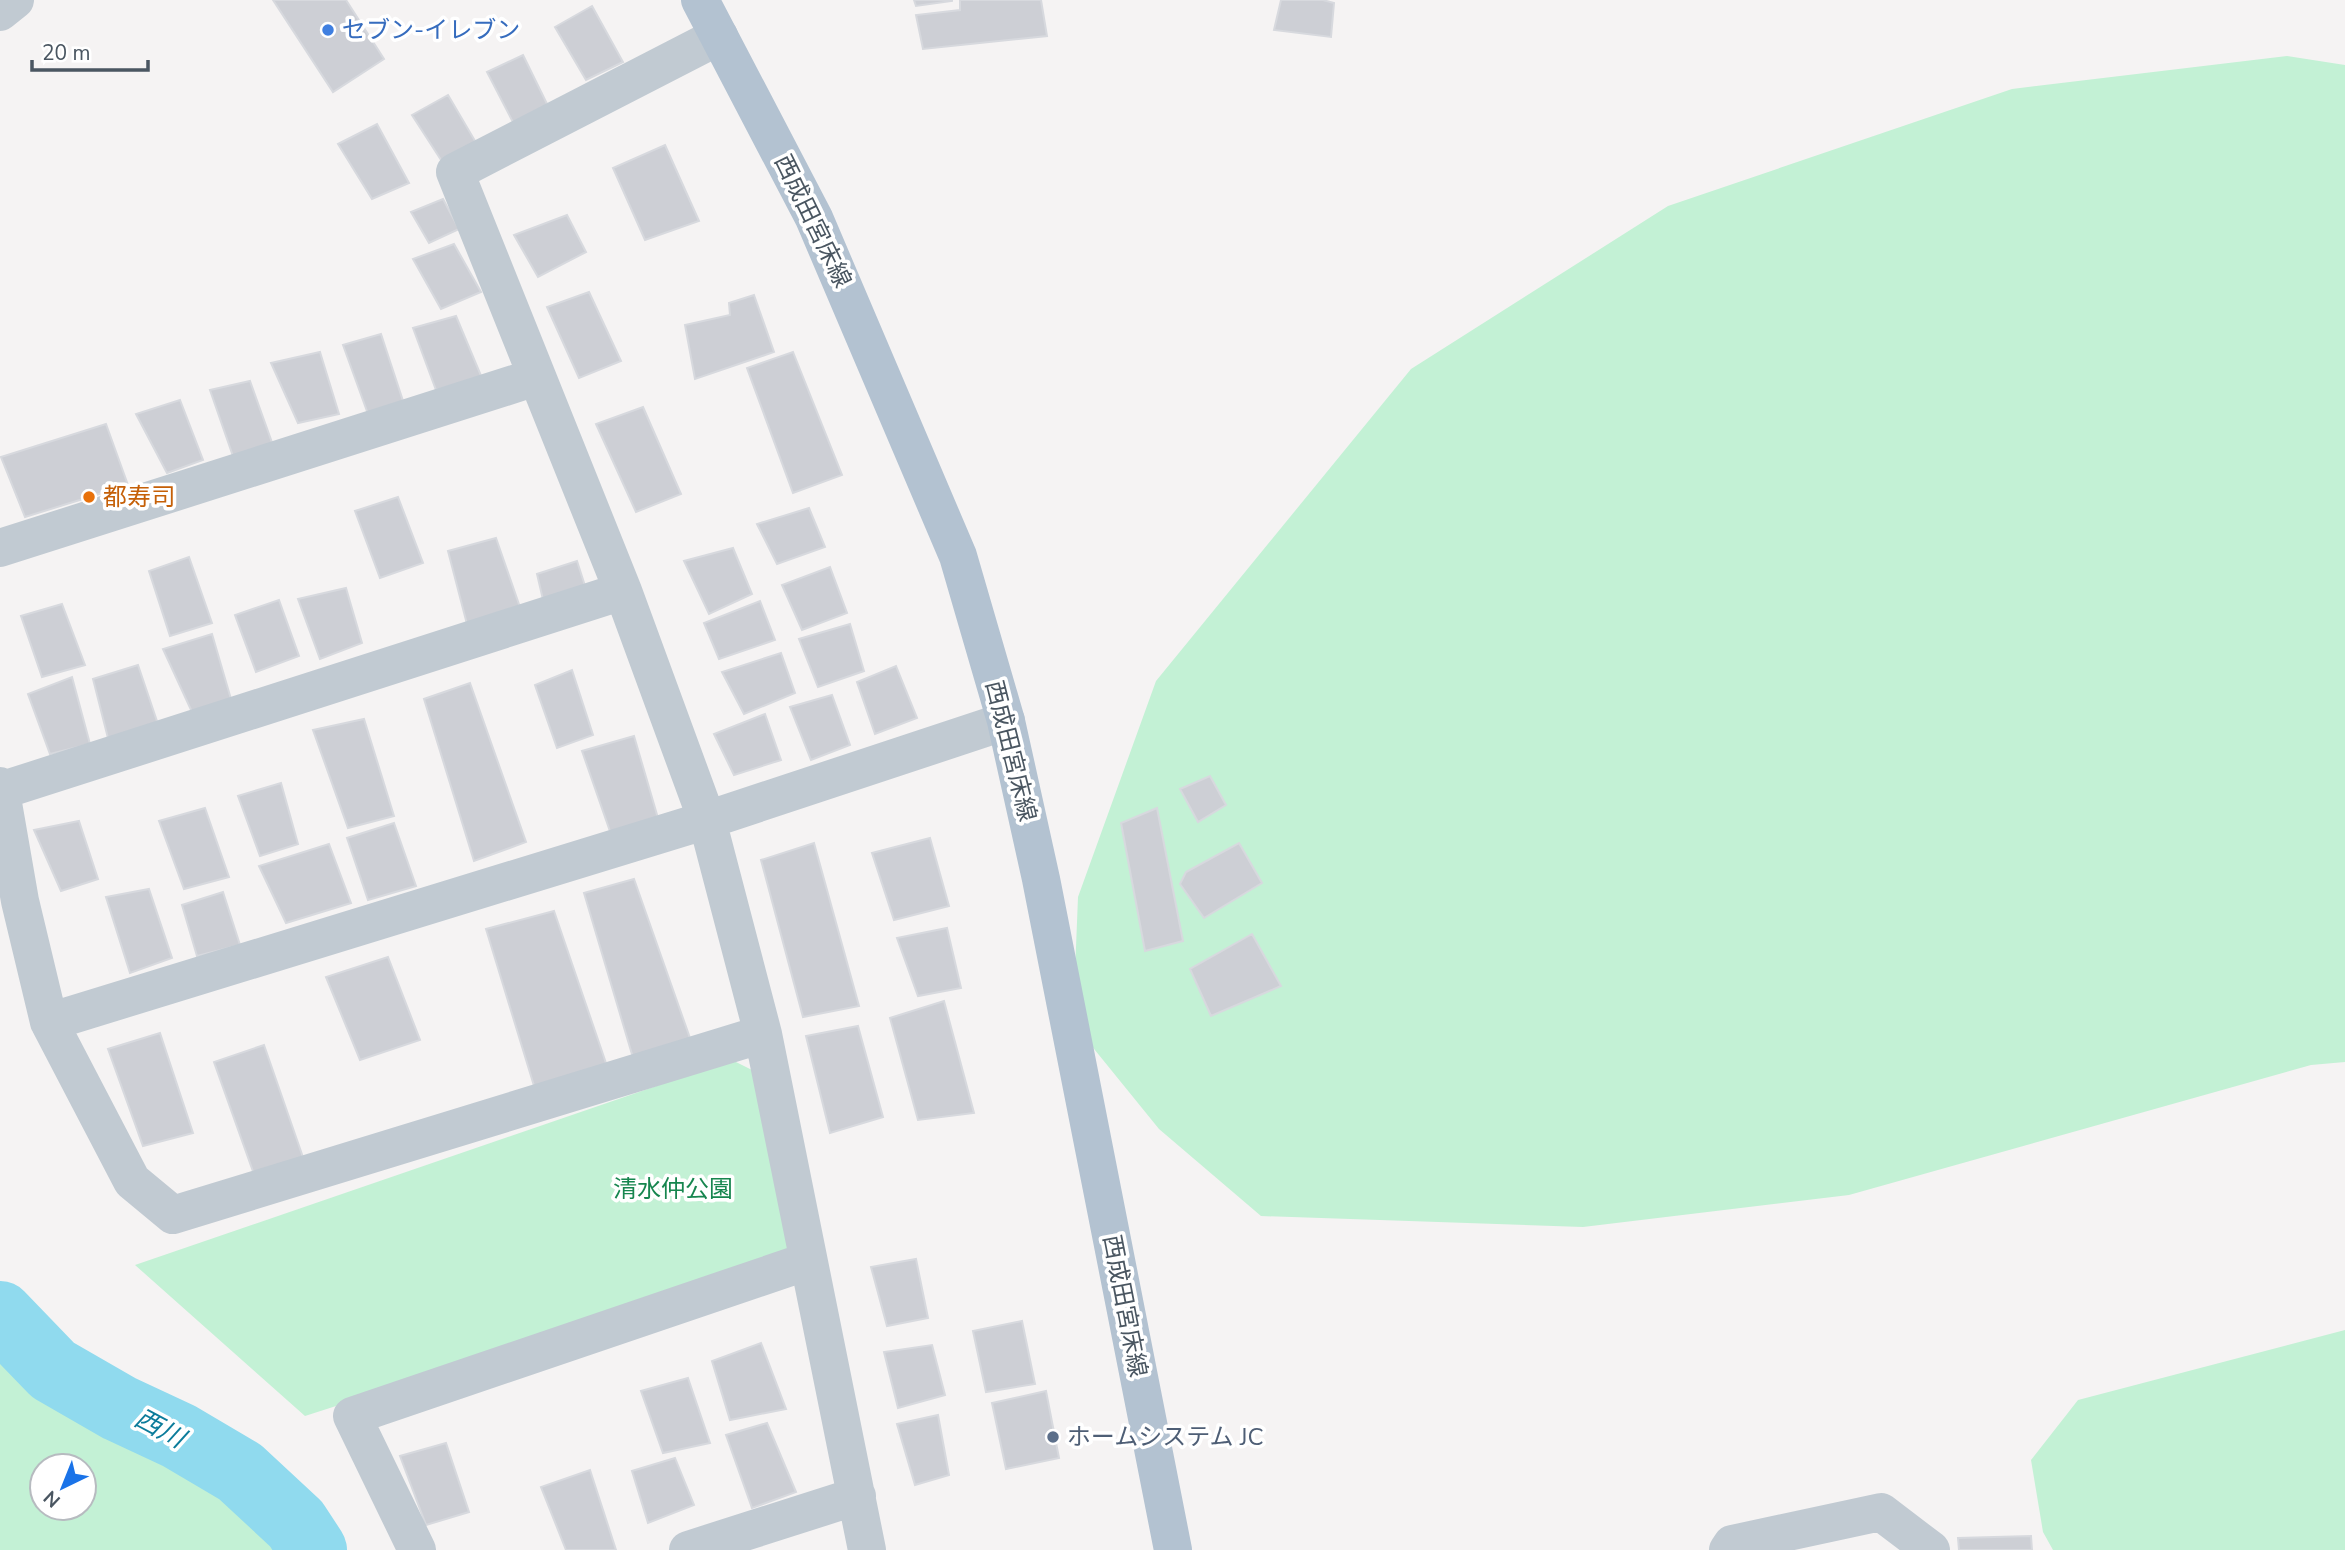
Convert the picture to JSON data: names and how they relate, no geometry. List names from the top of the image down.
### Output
{
  "streets": {
    "main road": ["西成田宮床線"]
  },
  "water": ["西川"],
  "parks": ["清水仲公園"],
  "places": ["セブン-イレブン", "都寿司", "ホームシステム JC"],
  "scale_bar": "20 m",
  "north": "bottom left"
}
